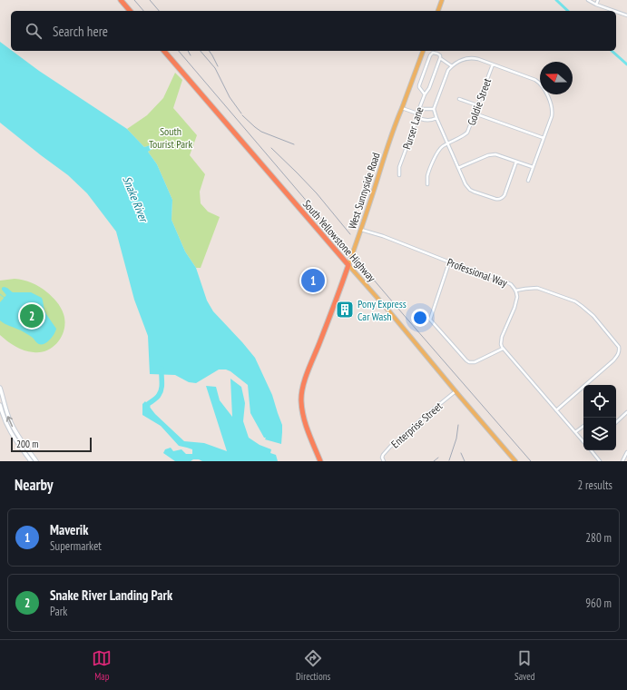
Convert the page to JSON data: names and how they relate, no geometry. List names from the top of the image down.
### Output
{
  "streets": {
    "highway": ["West Sunnyside Road", "South Yellowstone Highway"],
    "street": [
      "Goldie Street",
      "Purser Lane",
      "Professional Way",
      "Enterprise Street"
    ]
  },
  "crossings": [
    ["West Sunnyside Road", "South Yellowstone Highway"],
    ["West Sunnyside Road", "Professional Way"],
    ["South Yellowstone Highway", "Enterprise Street"]
  ],
  "water": ["Snake River"],
  "parks": ["South Tourist Park"],
  "places": {
    "building": ["Pony Express Car Wash"]
  },
  "scale_bar": "200 m",
  "north": "left",
  "page": {
    "search": "Search here",
    "pins": ["1", "2"],
    "scale": "200 m",
    "heading": ["Nearby", "2 results"],
    "list": [
      {
        "mark": "1",
        "name": "Maverik",
        "note": "Supermarket",
        "value": "280 m"
      },
      {
        "mark": "2",
        "name": "Snake River Landing Park",
        "note": "Park",
        "value": "960 m"
      }
    ],
    "nav": ["Map", "Directions", "Saved"]
  }
}
